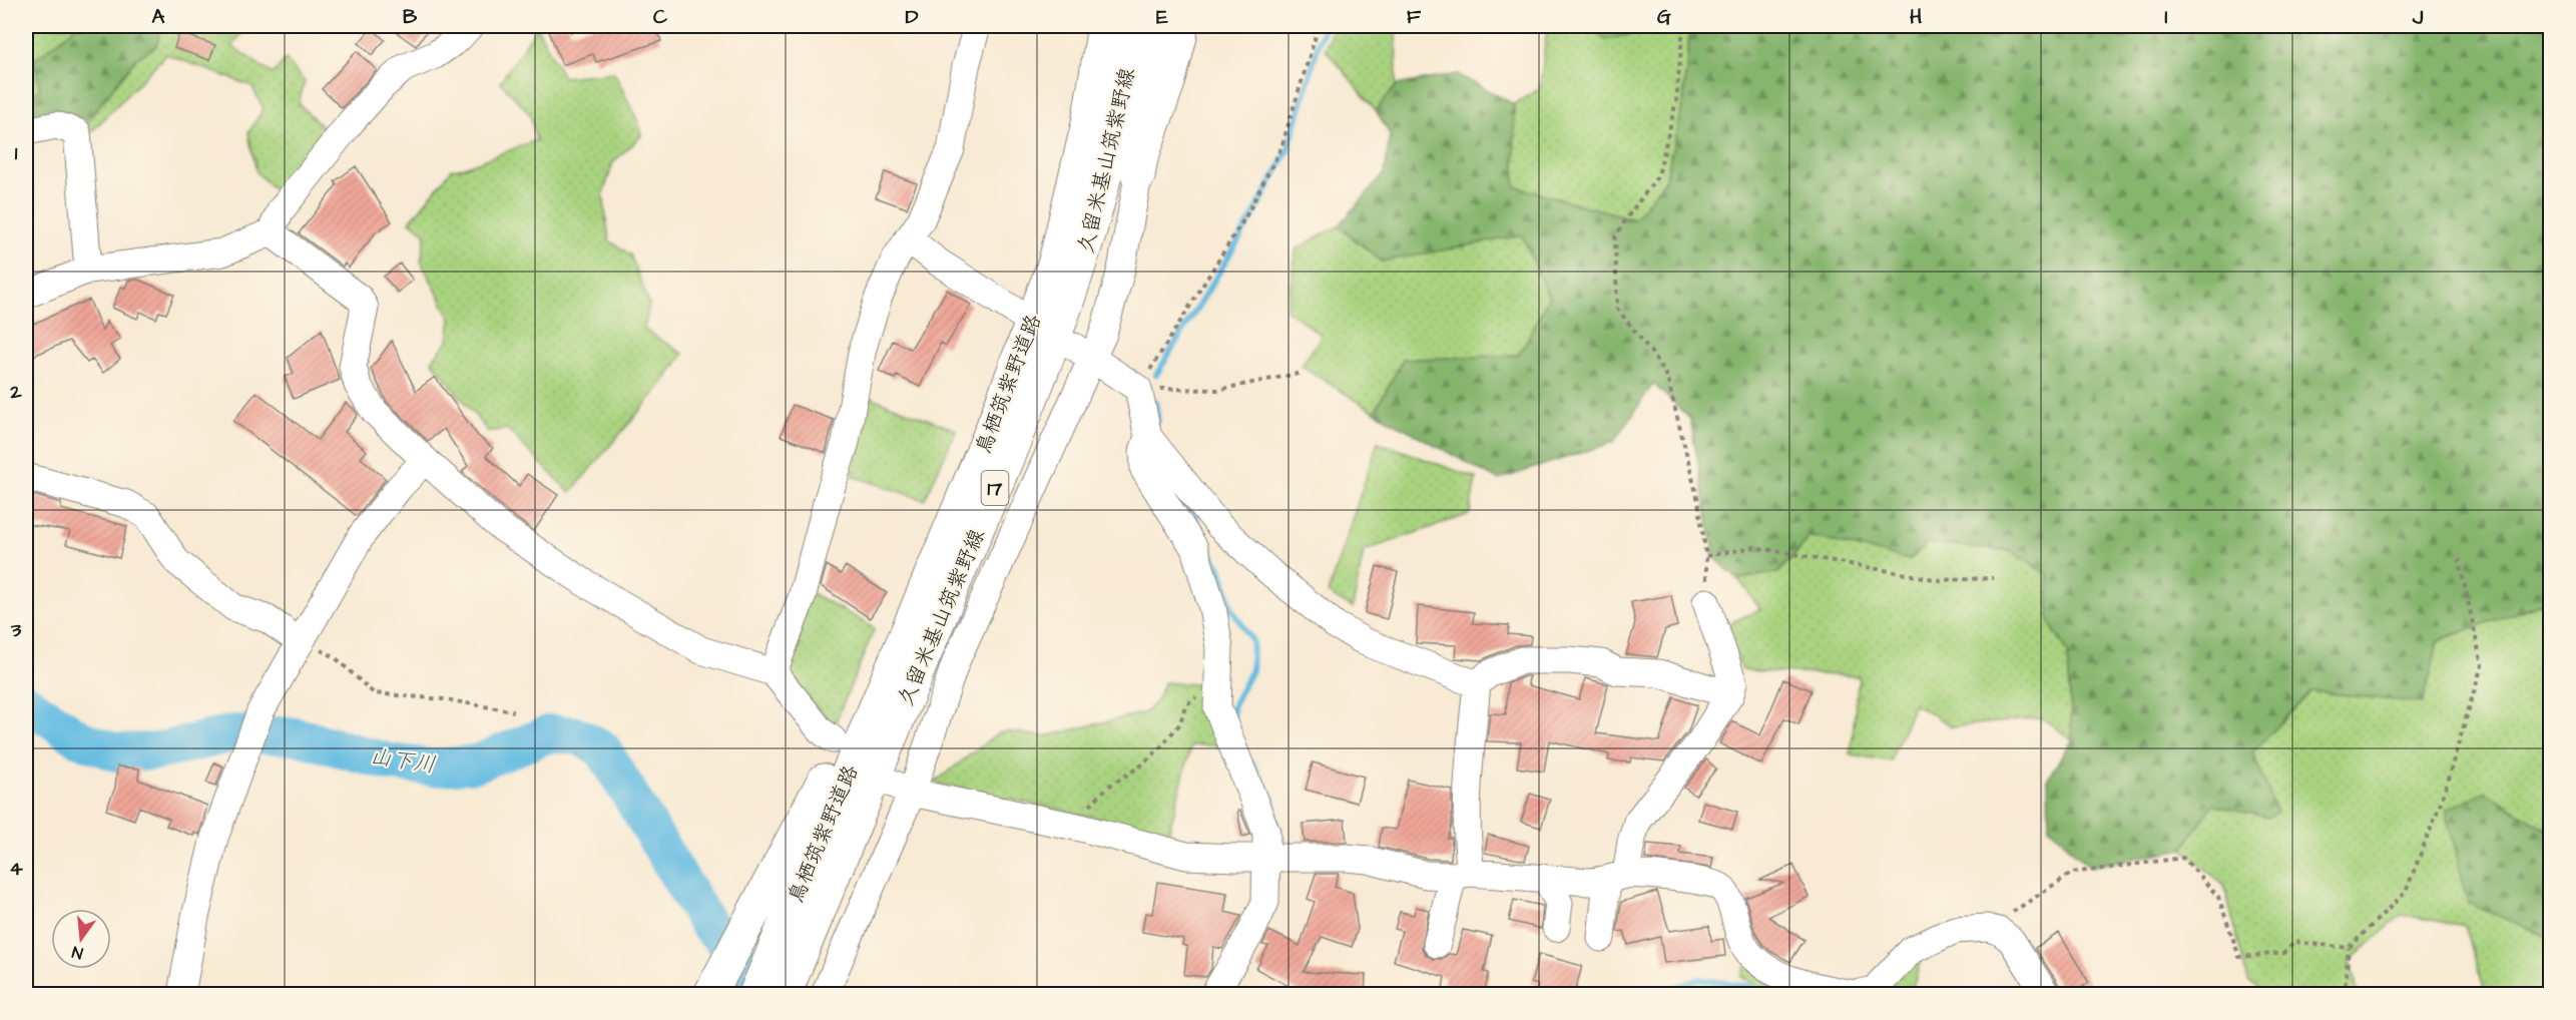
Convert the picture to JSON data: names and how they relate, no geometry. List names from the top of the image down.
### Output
{
  "streets": {
    "main road": ["久留米基山筑紫野線", "鳥栖筑紫野道路", "17"]
  },
  "crossings": [
    ["久留米基山筑紫野線", "鳥栖筑紫野道路"]
  ],
  "water": ["山下川"],
  "north": "bottom",
  "grid": {
    "columns": [
      "A",
      "B",
      "C",
      "D",
      "E",
      "F",
      "G",
      "H",
      "I",
      "J"
    ],
    "rows": [
      "1",
      "2",
      "3",
      "4"
    ]
  }
}
